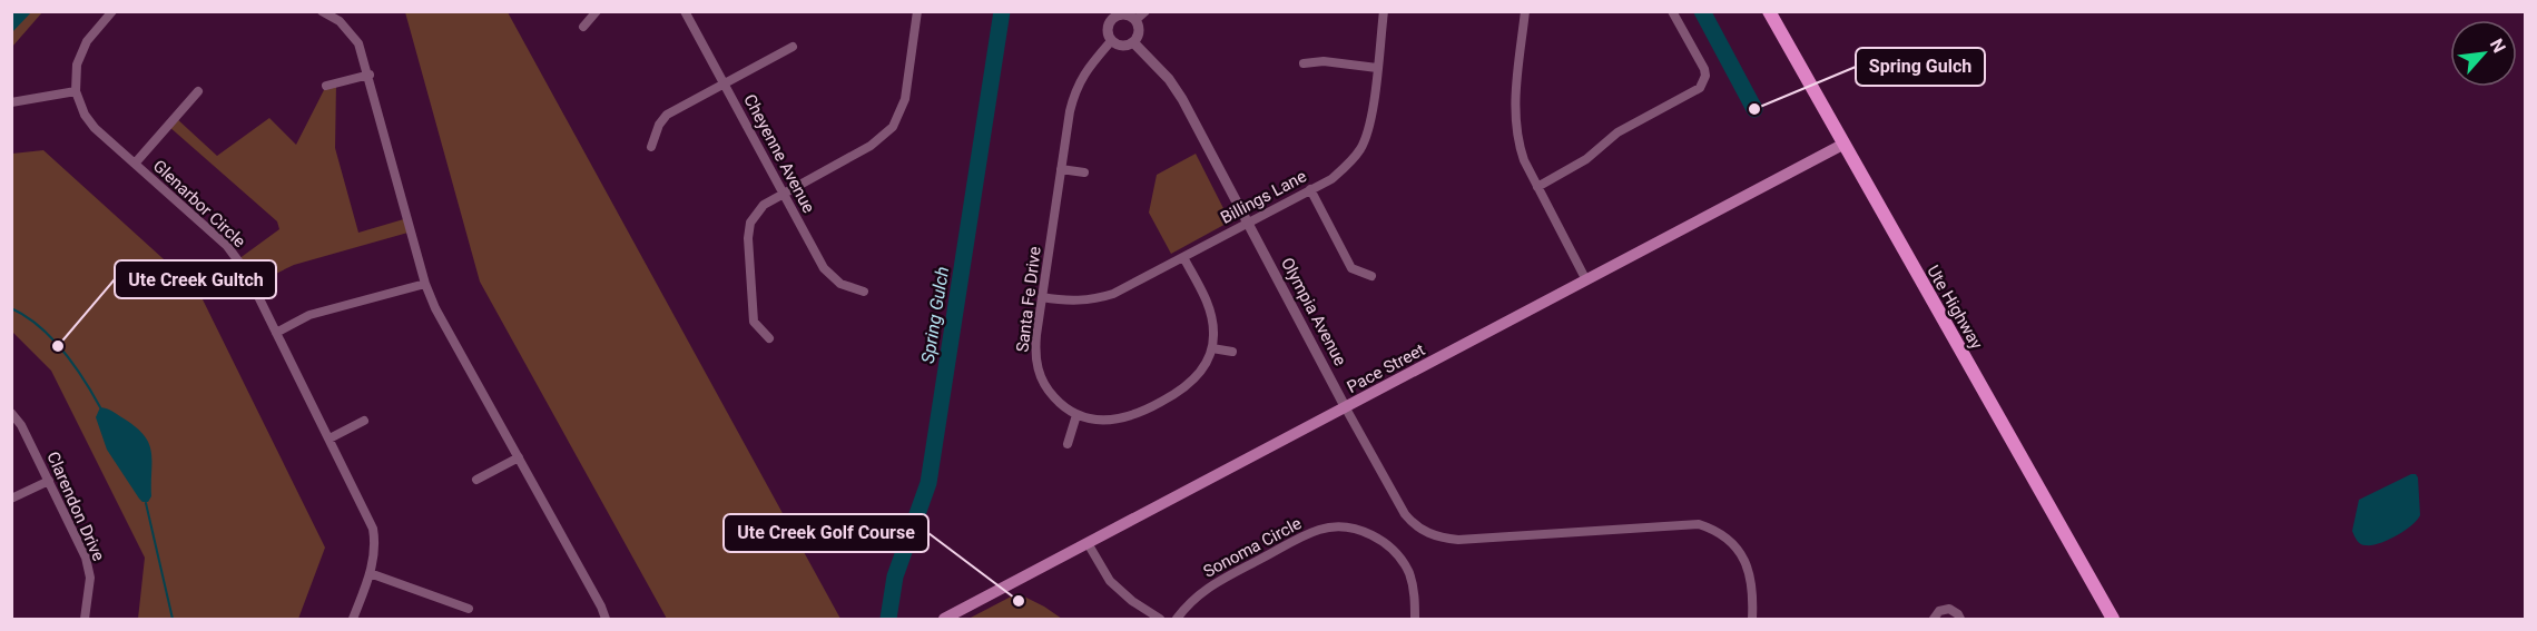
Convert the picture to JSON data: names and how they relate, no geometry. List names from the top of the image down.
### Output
{
  "streets": {
    "main road": ["Ute Highway", "Pace Street"],
    "street": [
      "Cheyenne Avenue",
      "Billings Lane",
      "Glenarbor Circle",
      "Santa Fe Drive",
      "Olympia Avenue",
      "Clarendon Drive",
      "Sonoma Circle"
    ]
  },
  "crossings": [
    ["Billings Lane", "Santa Fe Drive"],
    ["Billings Lane", "Olympia Avenue"],
    ["Santa Fe Drive", "Olympia Avenue"],
    ["Ute Highway", "Pace Street"],
    ["Olympia Avenue", "Pace Street"]
  ],
  "water": ["Spring Gulch"],
  "places": ["Spring Gulch", "Ute Creek Gultch", "Ute Creek Golf Course"],
  "north": "top right"
}
